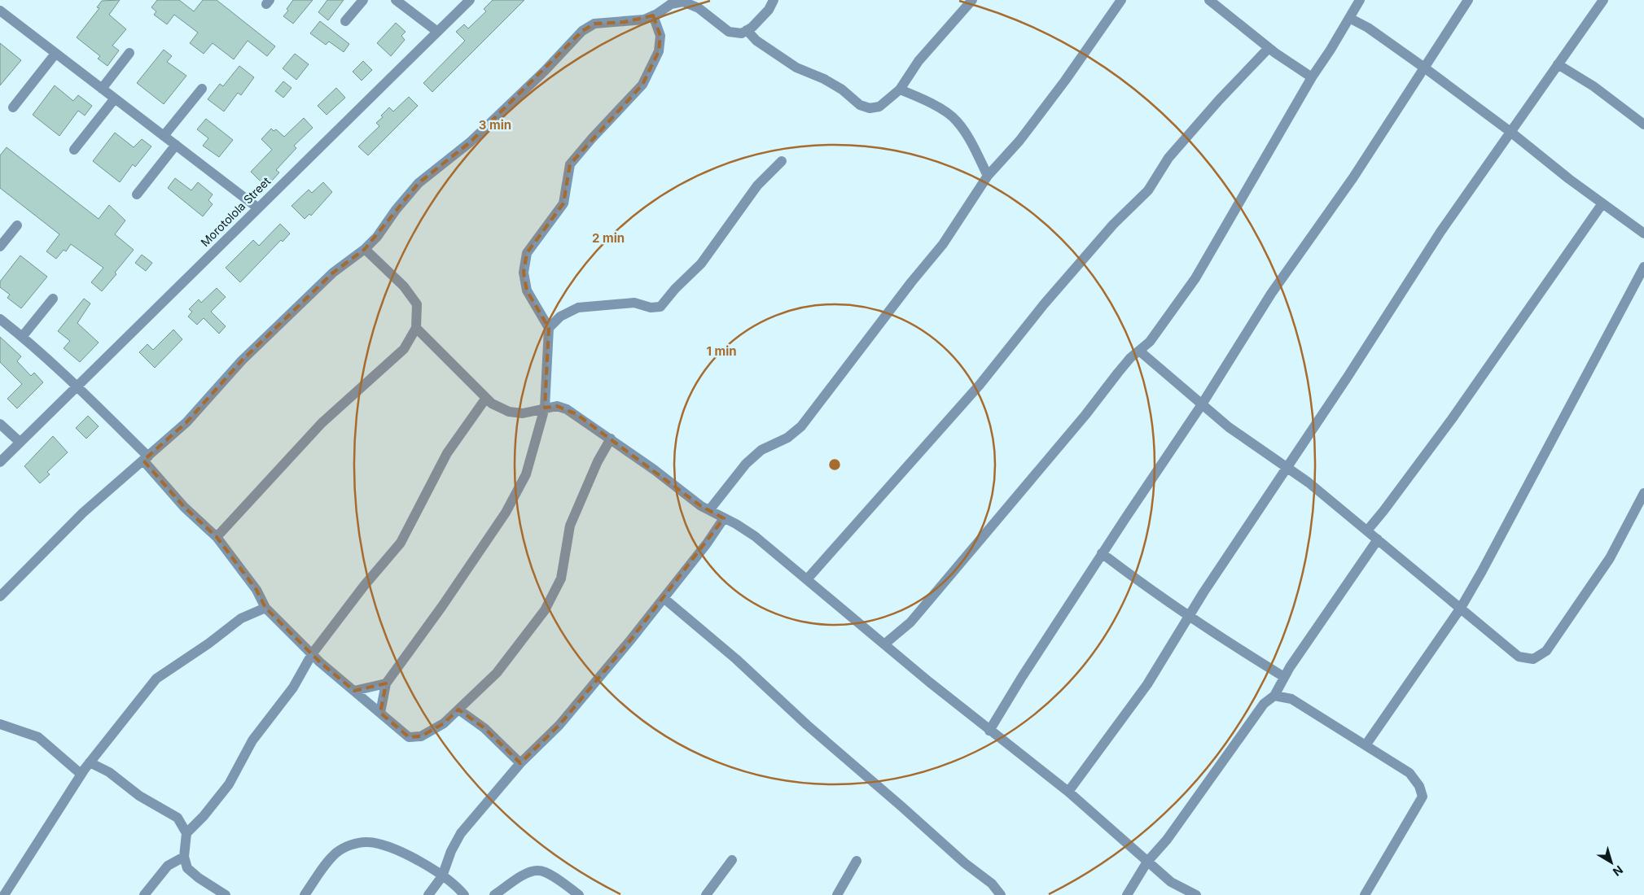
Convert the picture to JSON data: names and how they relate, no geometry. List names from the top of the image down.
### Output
{
  "streets": {
    "street": ["Morotolola Street"]
  },
  "north": "bottom right",
  "rings": ["3 min", "2 min", "1 min"]
}
